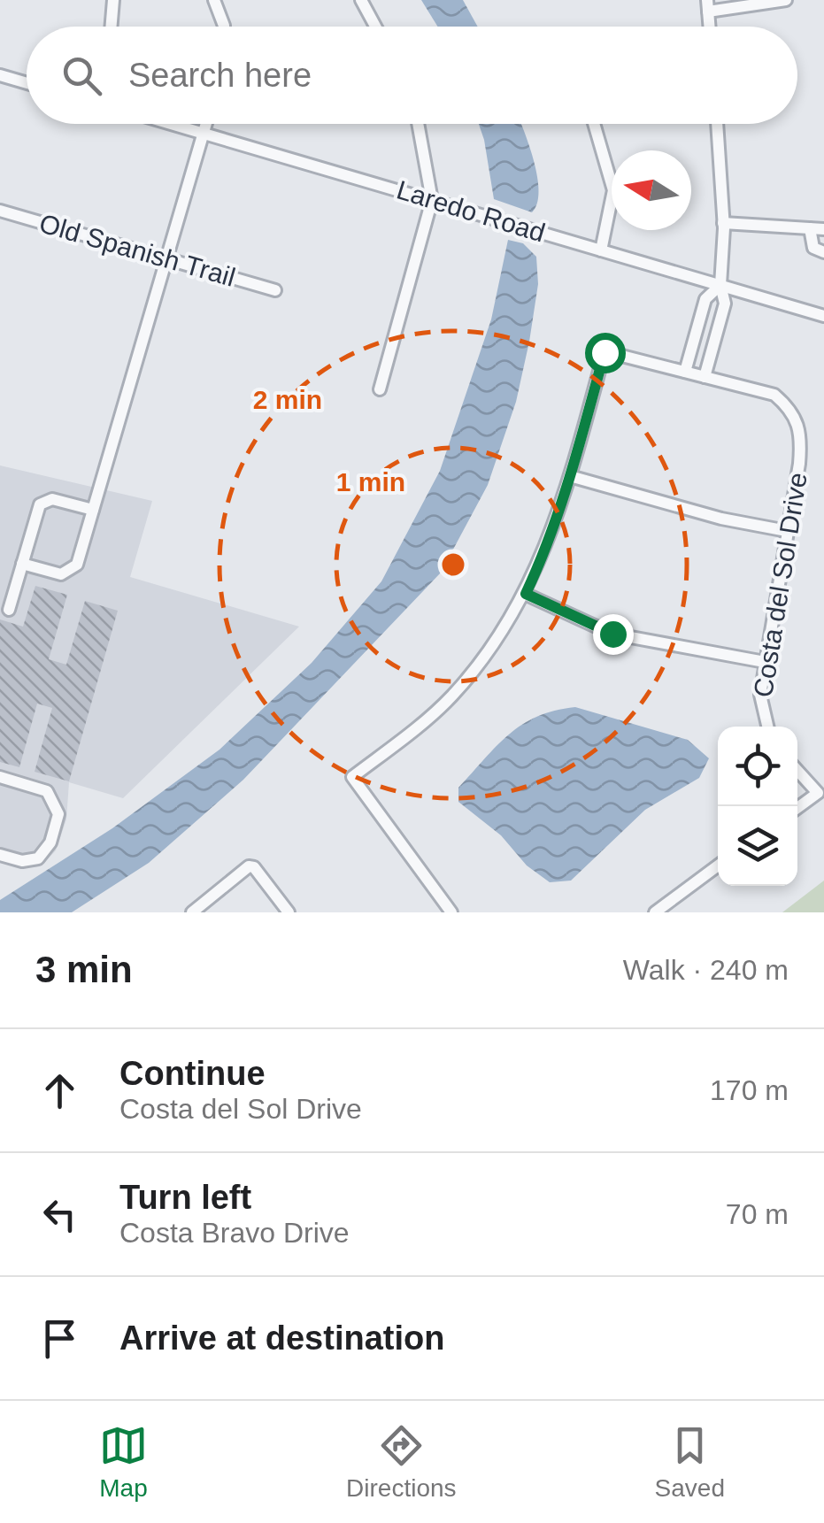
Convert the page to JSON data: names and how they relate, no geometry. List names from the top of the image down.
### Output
{
  "streets": {
    "street": ["Laredo Road", "Old Spanish Trail", "Costa del Sol Drive"]
  },
  "north": "left",
  "page": {
    "search": "Search here",
    "heading": ["3 min", "Walk · 240 m"],
    "list": [
      ["Continue", "Costa del Sol Drive", "170 m"],
      ["Turn left", "Costa Bravo Drive", "70 m"],
      "Arrive at destination"
    ],
    "nav": ["Map", "Directions", "Saved"]
  },
  "rings": ["2 min", "1 min"]
}
